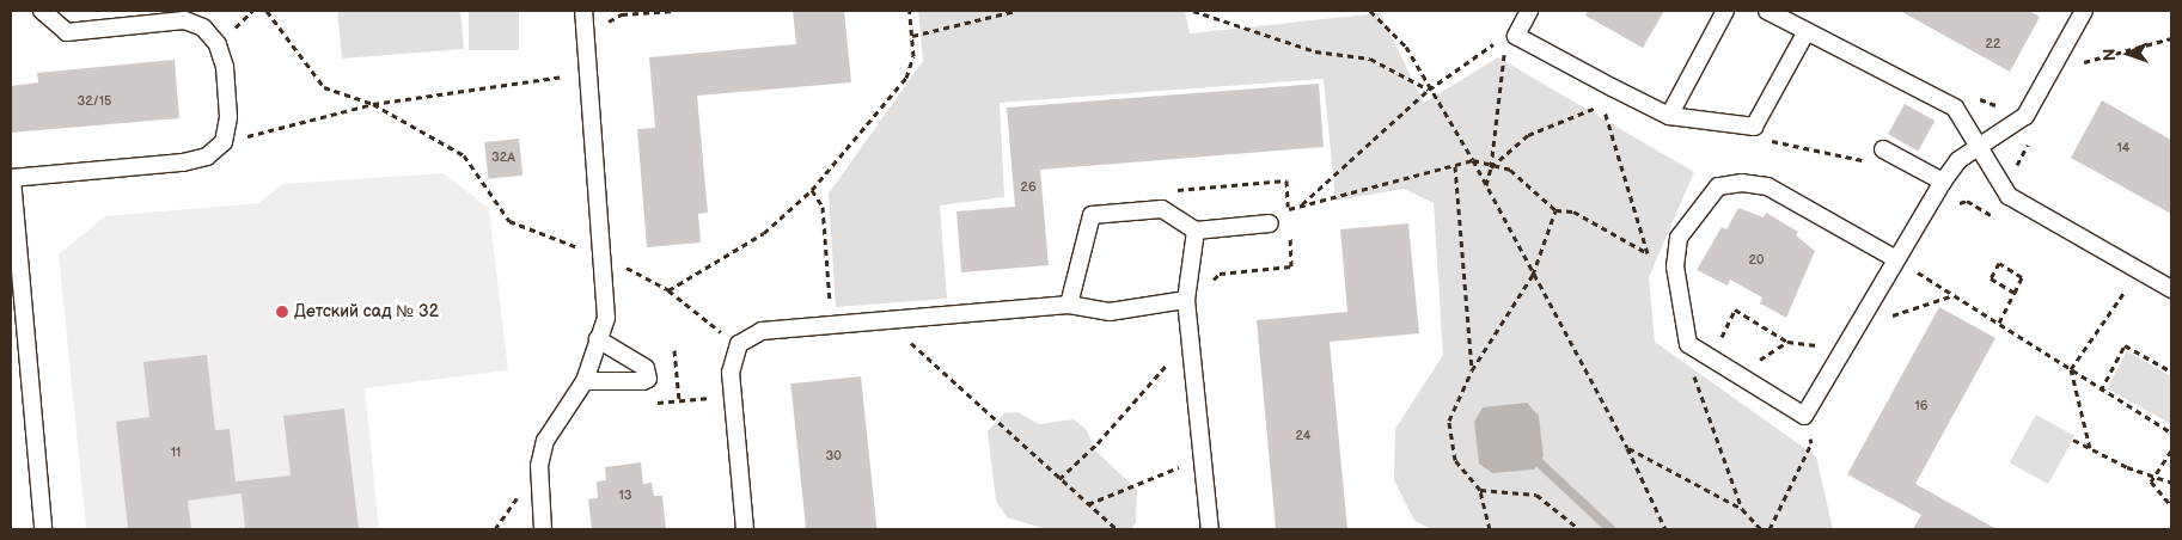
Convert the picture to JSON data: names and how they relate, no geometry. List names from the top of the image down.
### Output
{
  "places": ["Детский сад № 32"],
  "house_numbers": [
    "22",
    "32/15",
    "14",
    "32А",
    "26",
    "20",
    "16",
    "24",
    "11",
    "30",
    "13"
  ],
  "north": "left"
}
